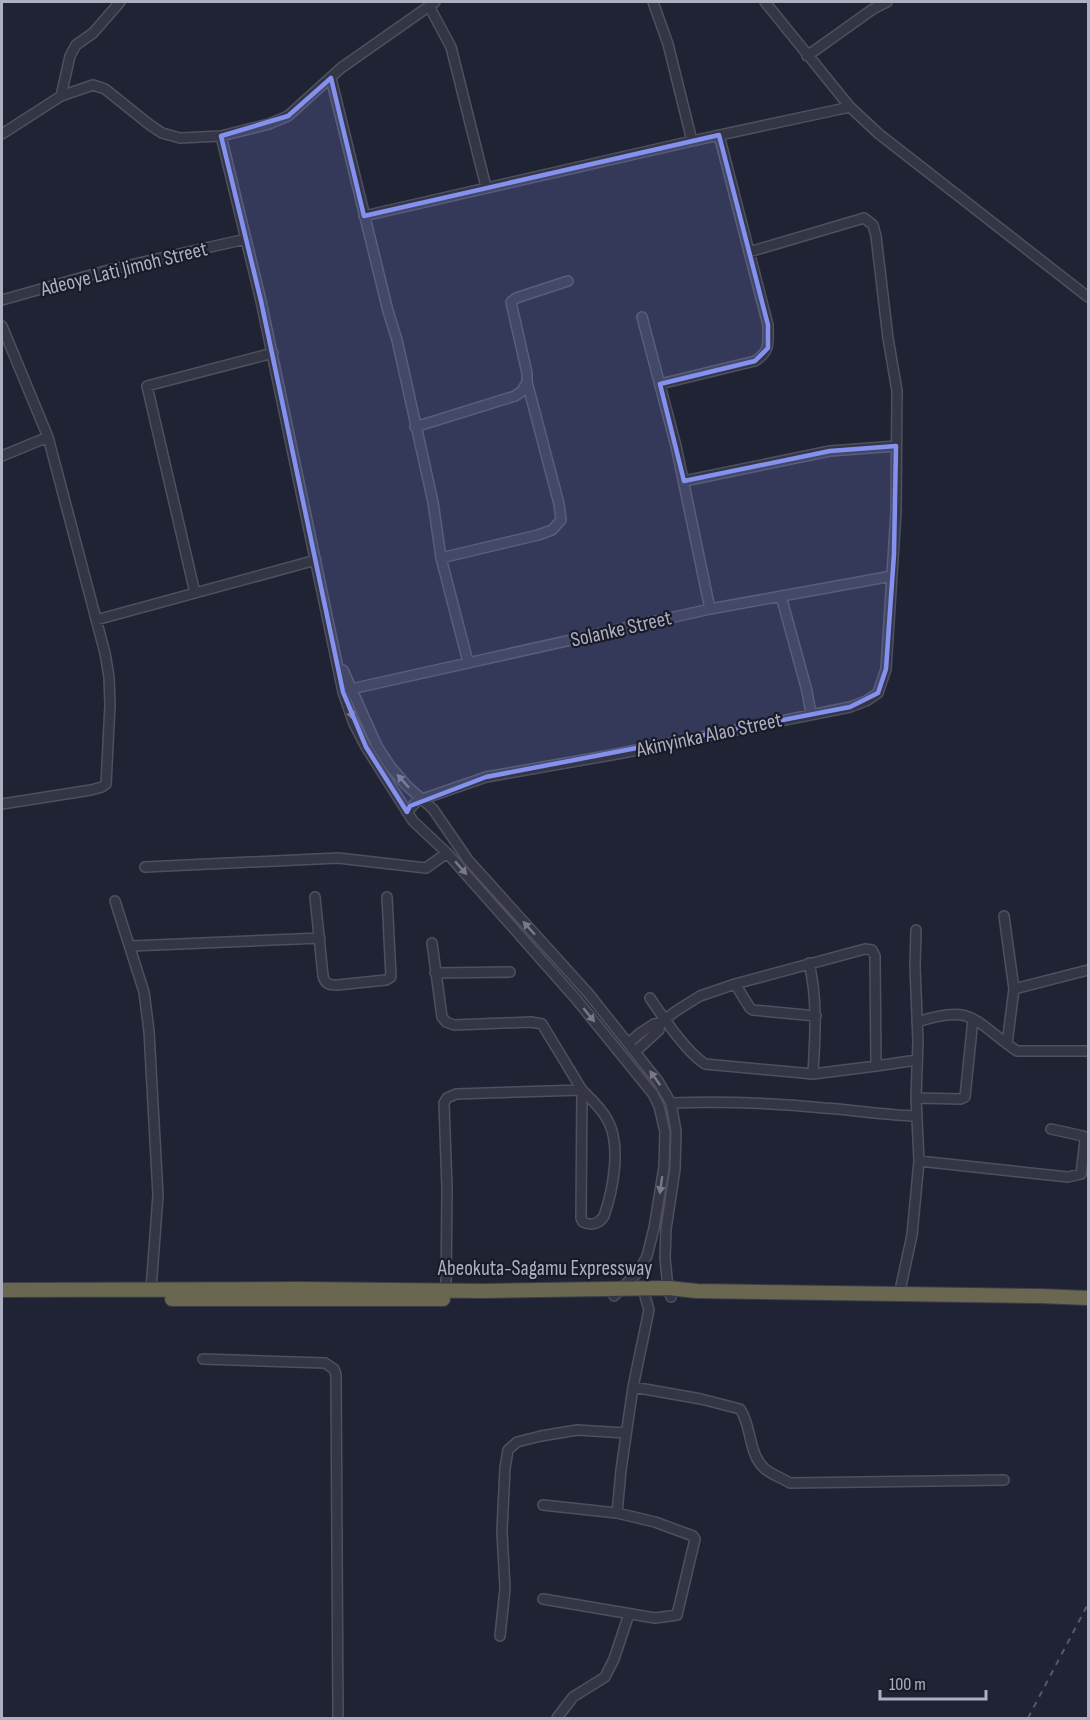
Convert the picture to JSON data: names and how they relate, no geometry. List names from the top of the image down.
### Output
{
  "streets": {
    "highway": ["Abeokuta-Sagamu Expressway"],
    "street": ["Adeoye Lati Jimoh Street", "Solanke Street", "Akinyinka Alao Street"]
  },
  "crossings": [
    ["Solanke Street", "Akinyinka Alao Street"]
  ],
  "scale_bar": "100 m"
}
